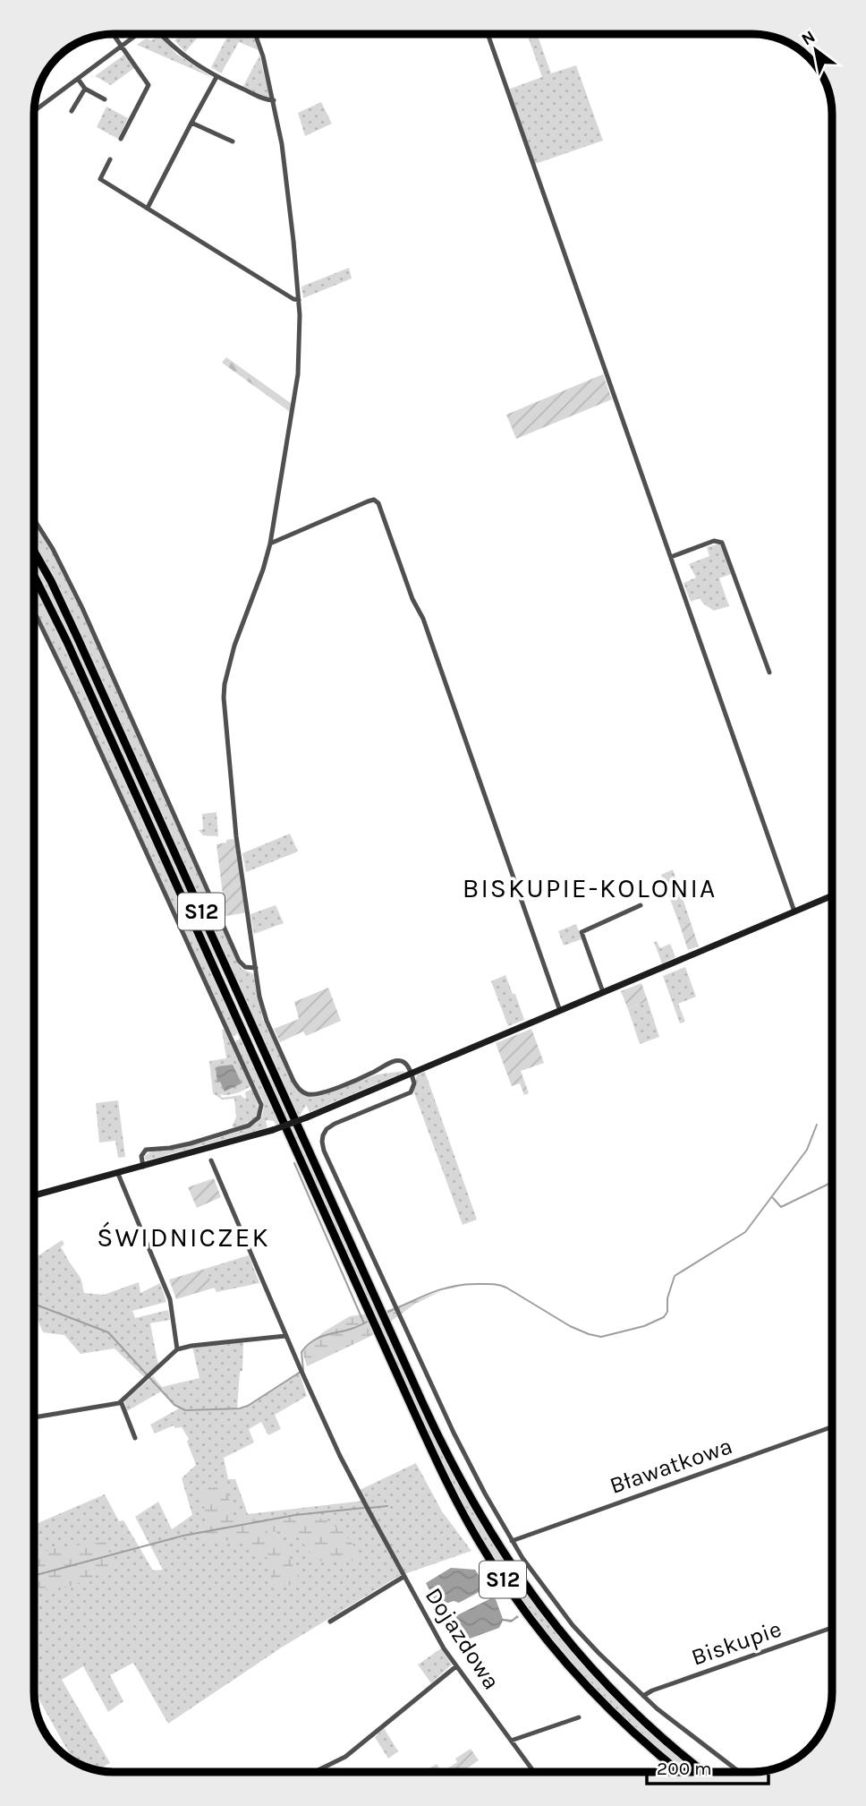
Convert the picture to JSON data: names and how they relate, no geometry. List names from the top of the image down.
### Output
{
  "streets": {
    "highway": ["S12"],
    "street": ["Bławatkowa", "Dojazdowa", "Biskupie"]
  },
  "districts": ["BISKUPIE-KOLONIA", "ŚWIDNICZEK"],
  "scale_bar": "200 m",
  "north": "top left"
}
